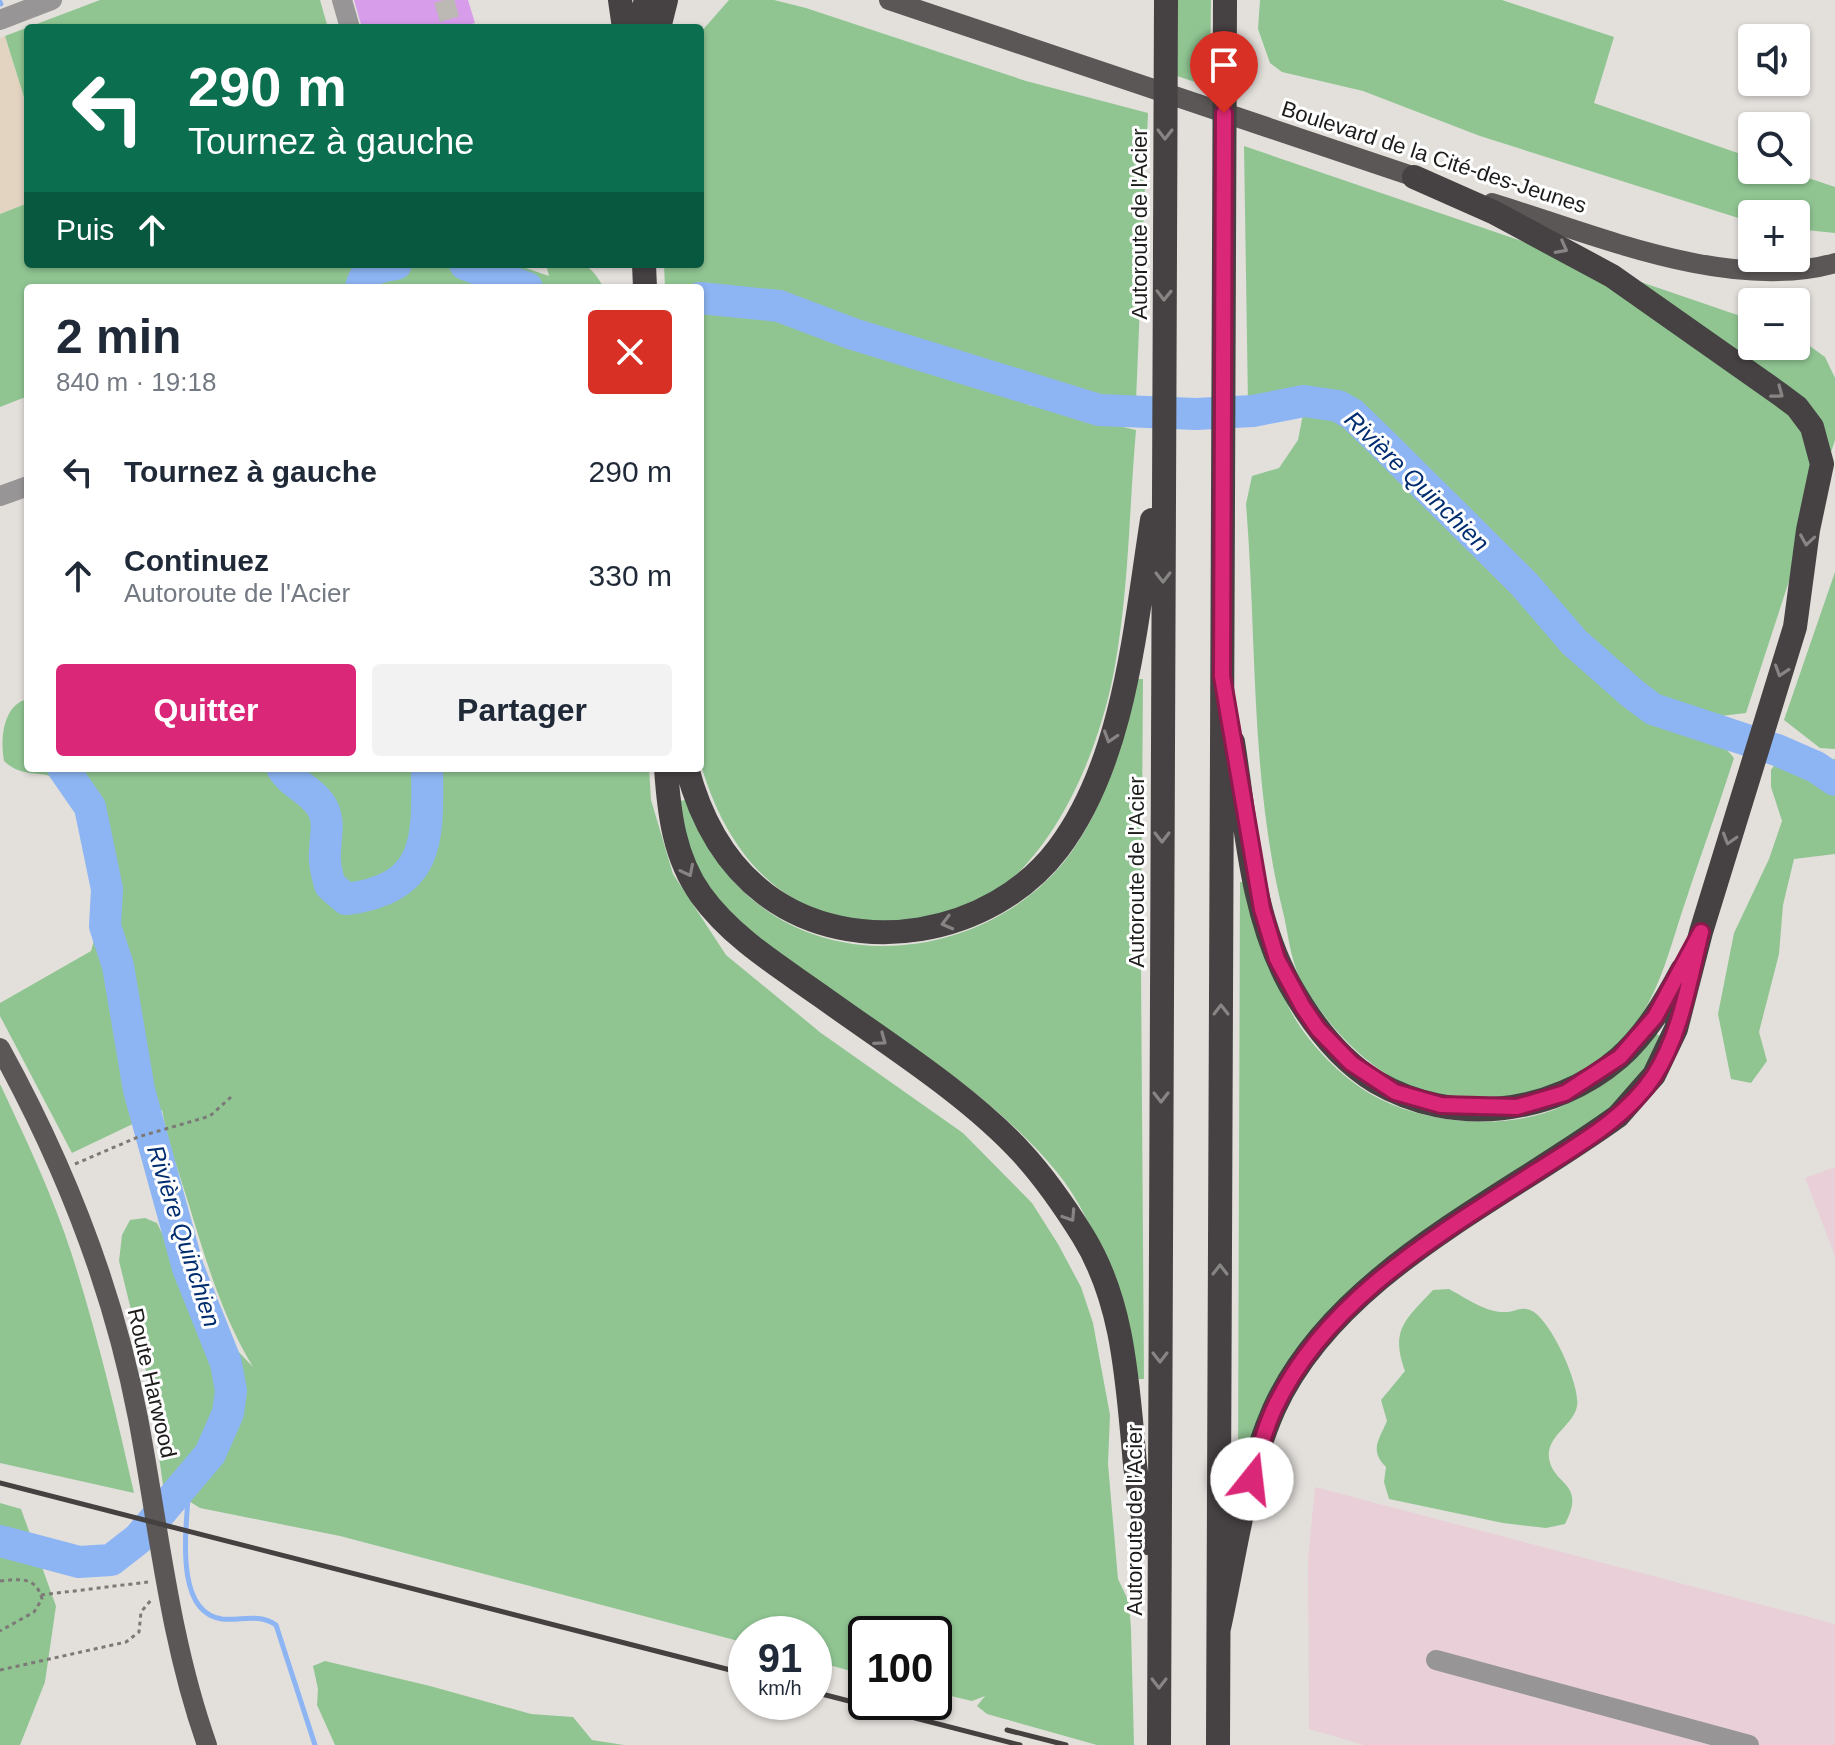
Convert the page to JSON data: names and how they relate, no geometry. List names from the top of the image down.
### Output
{
  "streets": {
    "highway": ["Autoroute de l'Acier"],
    "main road": ["Boulevard de la Cité-des-Jeunes", "Route Harwood"]
  },
  "water": ["Rivière Quinchien"],
  "page": {
    "map_buttons": ["+", "−"],
    "turn": ["290 m", "Tournez à gauche"],
    "then": "Puis",
    "heading": ["2 min", "840 m · 19:18"],
    "list": [
      {
        "name": "Tournez à gauche",
        "value": "290 m"
      },
      {
        "name": "Continuez",
        "note": "Autoroute de l'Acier",
        "value": "330 m"
      }
    ],
    "buttons": ["Quitter", "Partager"],
    "speed": "91 km/h",
    "limit": "100"
  }
}
